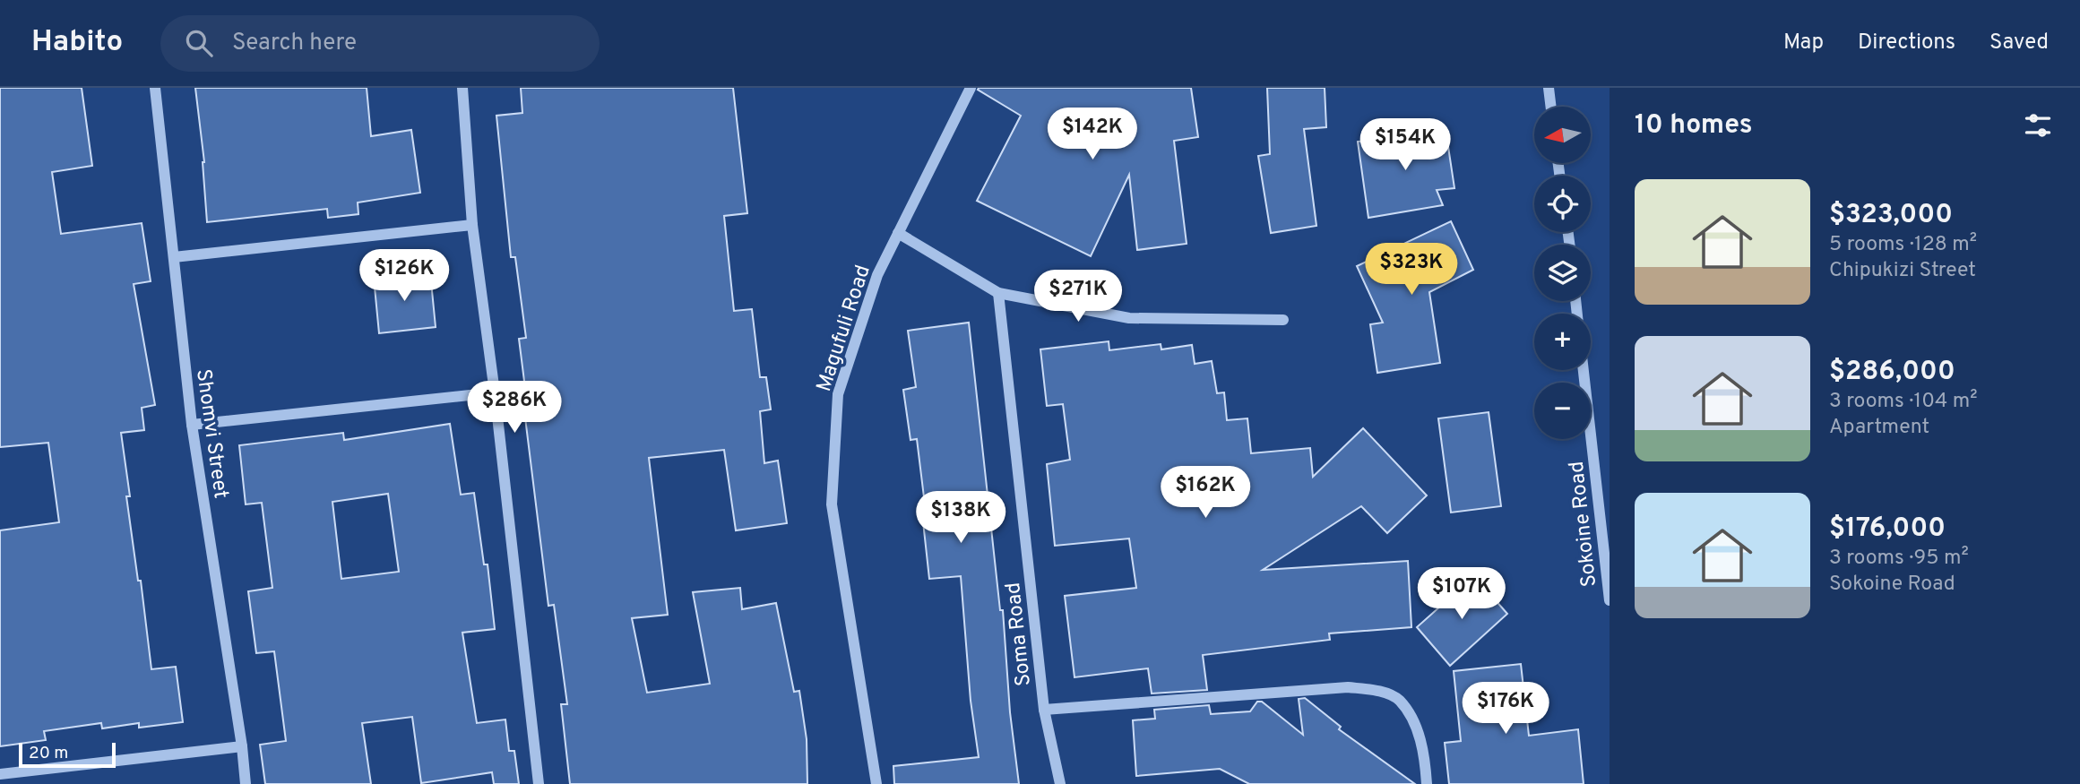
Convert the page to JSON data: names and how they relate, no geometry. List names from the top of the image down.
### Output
{
  "streets": {
    "street": [
      "Magufuli Road",
      "Shomvi Street",
      "Sokoine Road",
      "Soma Road"
    ]
  },
  "scale_bar": "20 m",
  "north": "left",
  "page": {
    "header": "Habito",
    "search": "Search here",
    "nav": ["Map", "Directions", "Saved"],
    "heading": "10 homes",
    "map_buttons": ["+", "−"],
    "price": [
      "$142K",
      "$154K",
      "$323K",
      "$126K",
      "$271K",
      "$286K",
      "$162K",
      "$138K",
      "$107K",
      "$176K"
    ],
    "list": [
      {
        "name": "$323,000",
        "note": "5 rooms · 128 m² · Chipukizi Street"
      },
      {
        "name": "$286,000",
        "note": "3 rooms · 104 m² · Apartment"
      },
      {
        "name": "$176,000",
        "note": "3 rooms · 95 m² · Sokoine Road"
      }
    ],
    "scale": "20 m"
  }
}
